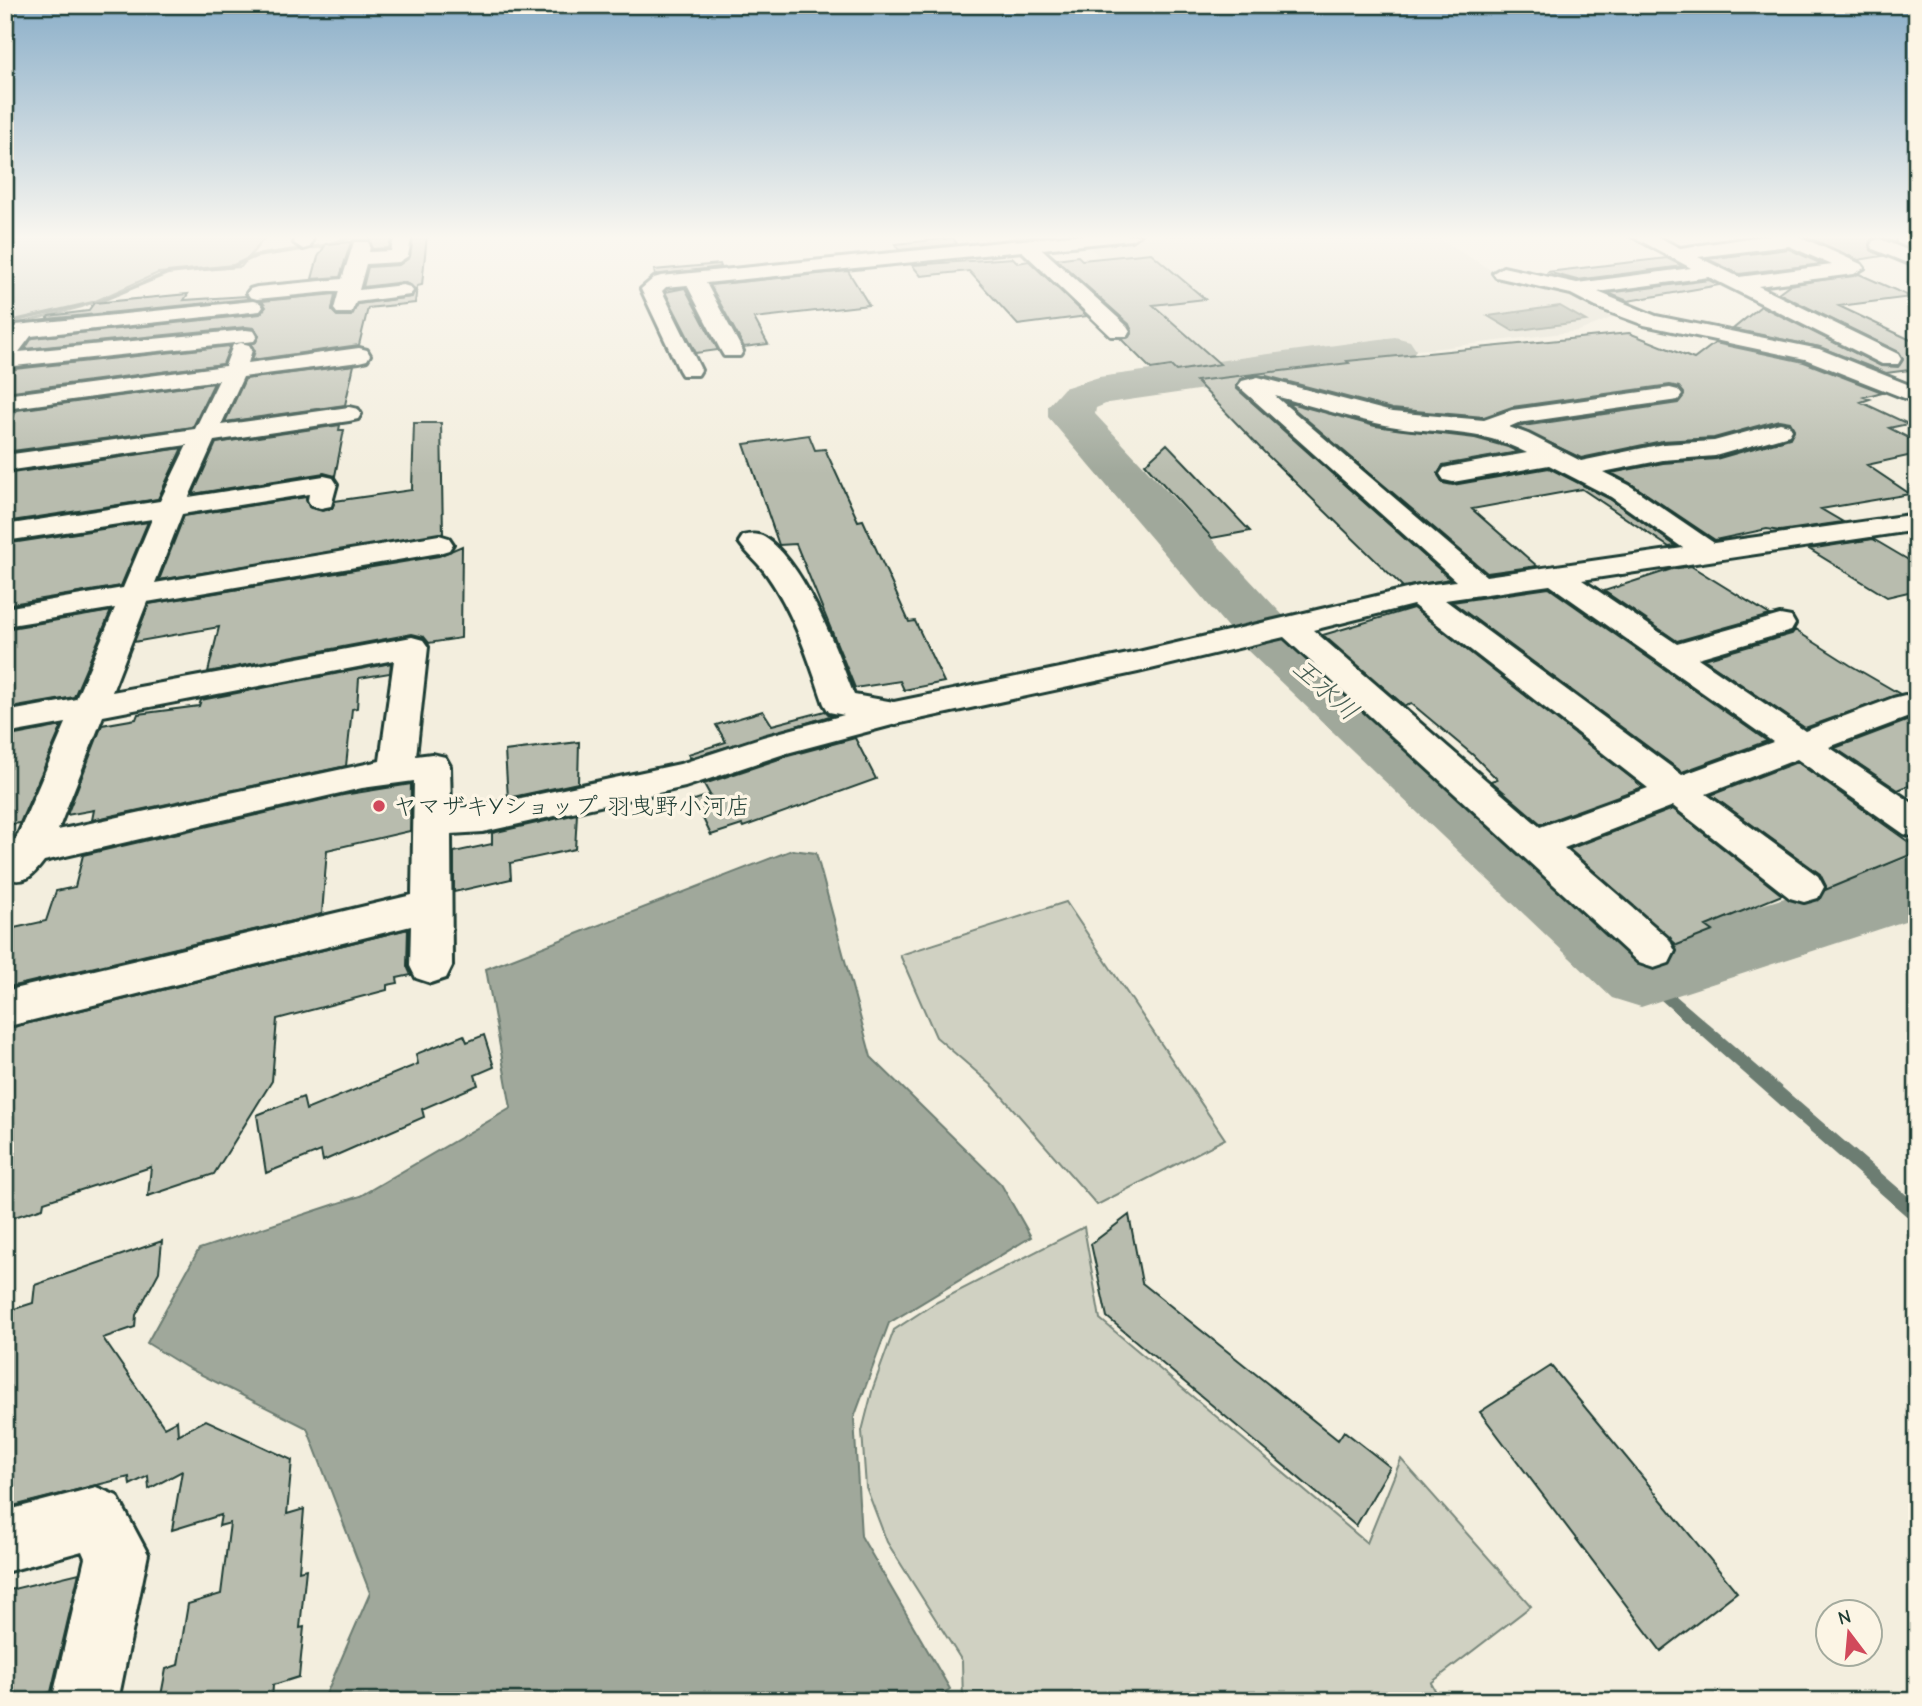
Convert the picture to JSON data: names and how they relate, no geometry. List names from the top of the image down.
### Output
{
  "water": ["王水川"],
  "places": ["ヤマザキYショップ 羽曳野小河店"],
  "north": "top"
}
